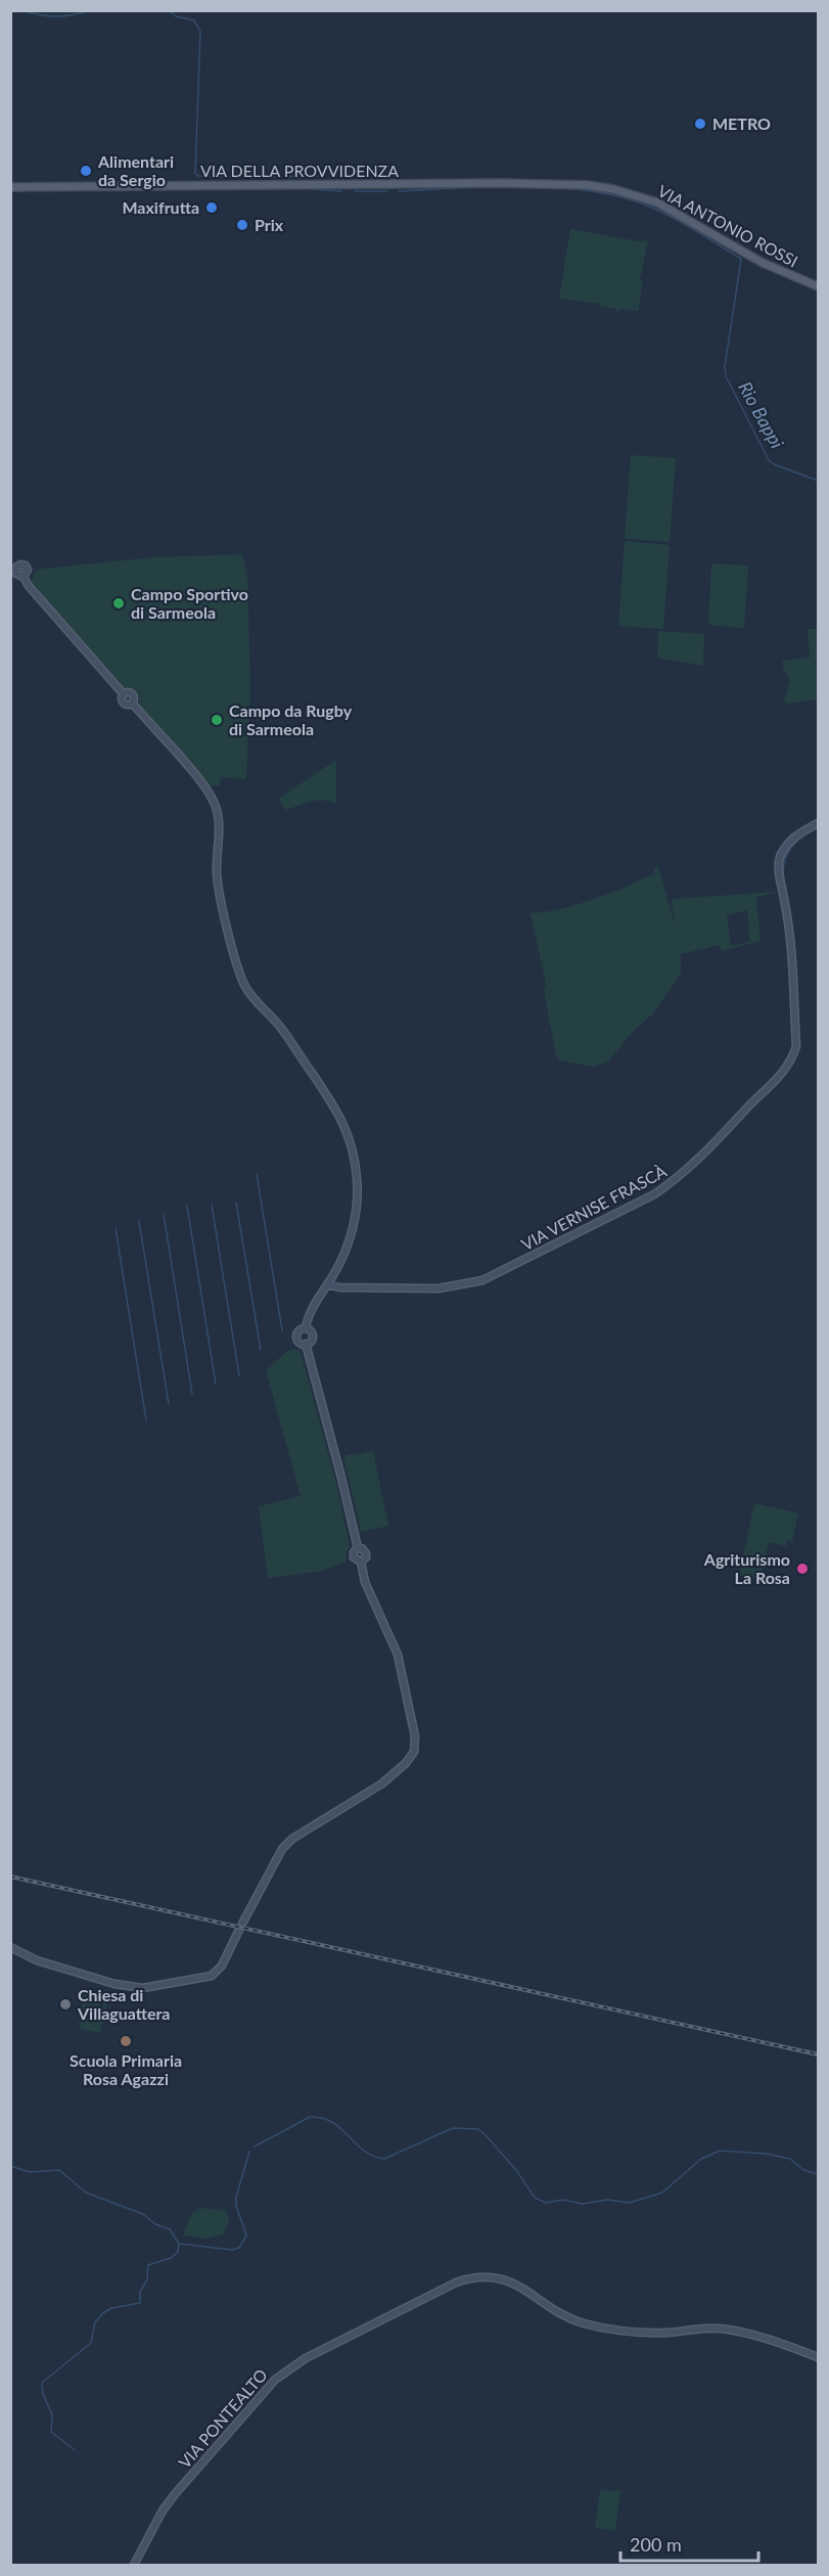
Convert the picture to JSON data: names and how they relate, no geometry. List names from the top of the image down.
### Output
{
  "streets": {
    "main road": ["VIA DELLA PROVVIDENZA", "VIA ANTONIO ROSSI"],
    "street": ["VIA VERNISE FRASCÀ", "VIA PONTEALTO"]
  },
  "crossings": [
    ["VIA DELLA PROVVIDENZA", "VIA ANTONIO ROSSI"]
  ],
  "water": ["Rio Bappi"],
  "places": [
    "METRO",
    "Alimentari da Sergio",
    "Maxifrutta",
    "Prix",
    "Campo Sportivo di Sarmeola",
    "Campo da Rugby di Sarmeola",
    "Agriturismo La Rosa",
    "Chiesa di Villaguattera",
    "Scuola Primaria Rosa Agazzi"
  ],
  "scale_bar": "200 m"
}
